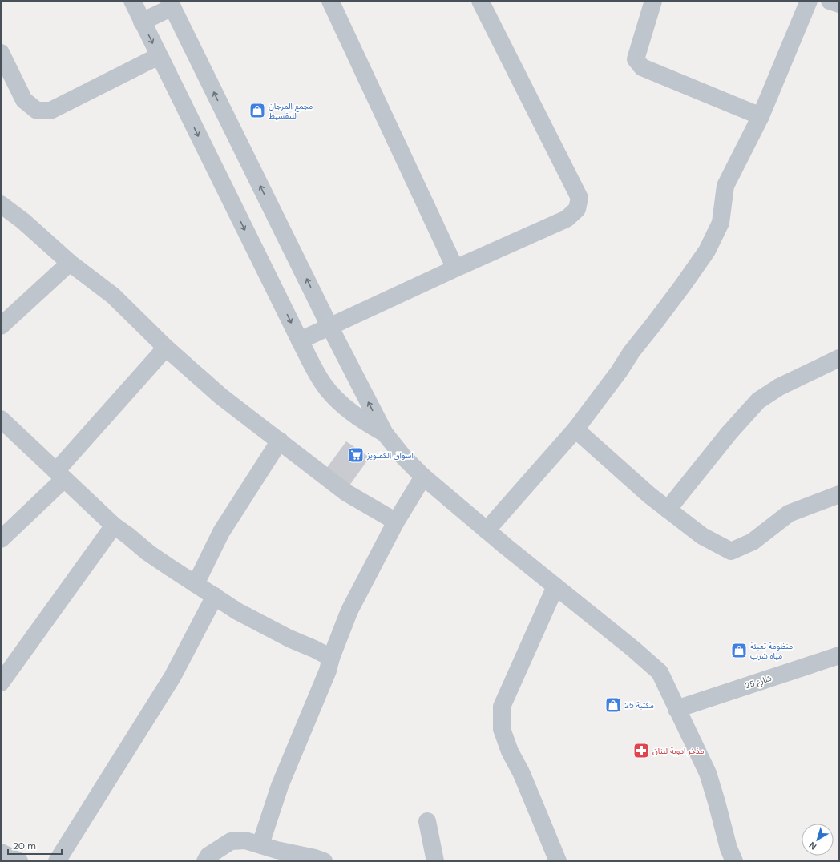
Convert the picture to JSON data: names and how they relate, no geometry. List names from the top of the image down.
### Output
{
  "streets": {
    "street": ["شارع 25"]
  },
  "places": {
    "shop": ["مجمع المرجان للتقسيط", "منظومة تعبئة مياه شرب", "مكتبة 25"],
    "supermarket": ["اسواق الكفنويز"],
    "pharmacy": ["مذخر ادوية لبنان"]
  },
  "scale_bar": "20 m",
  "north": "bottom left"
}
